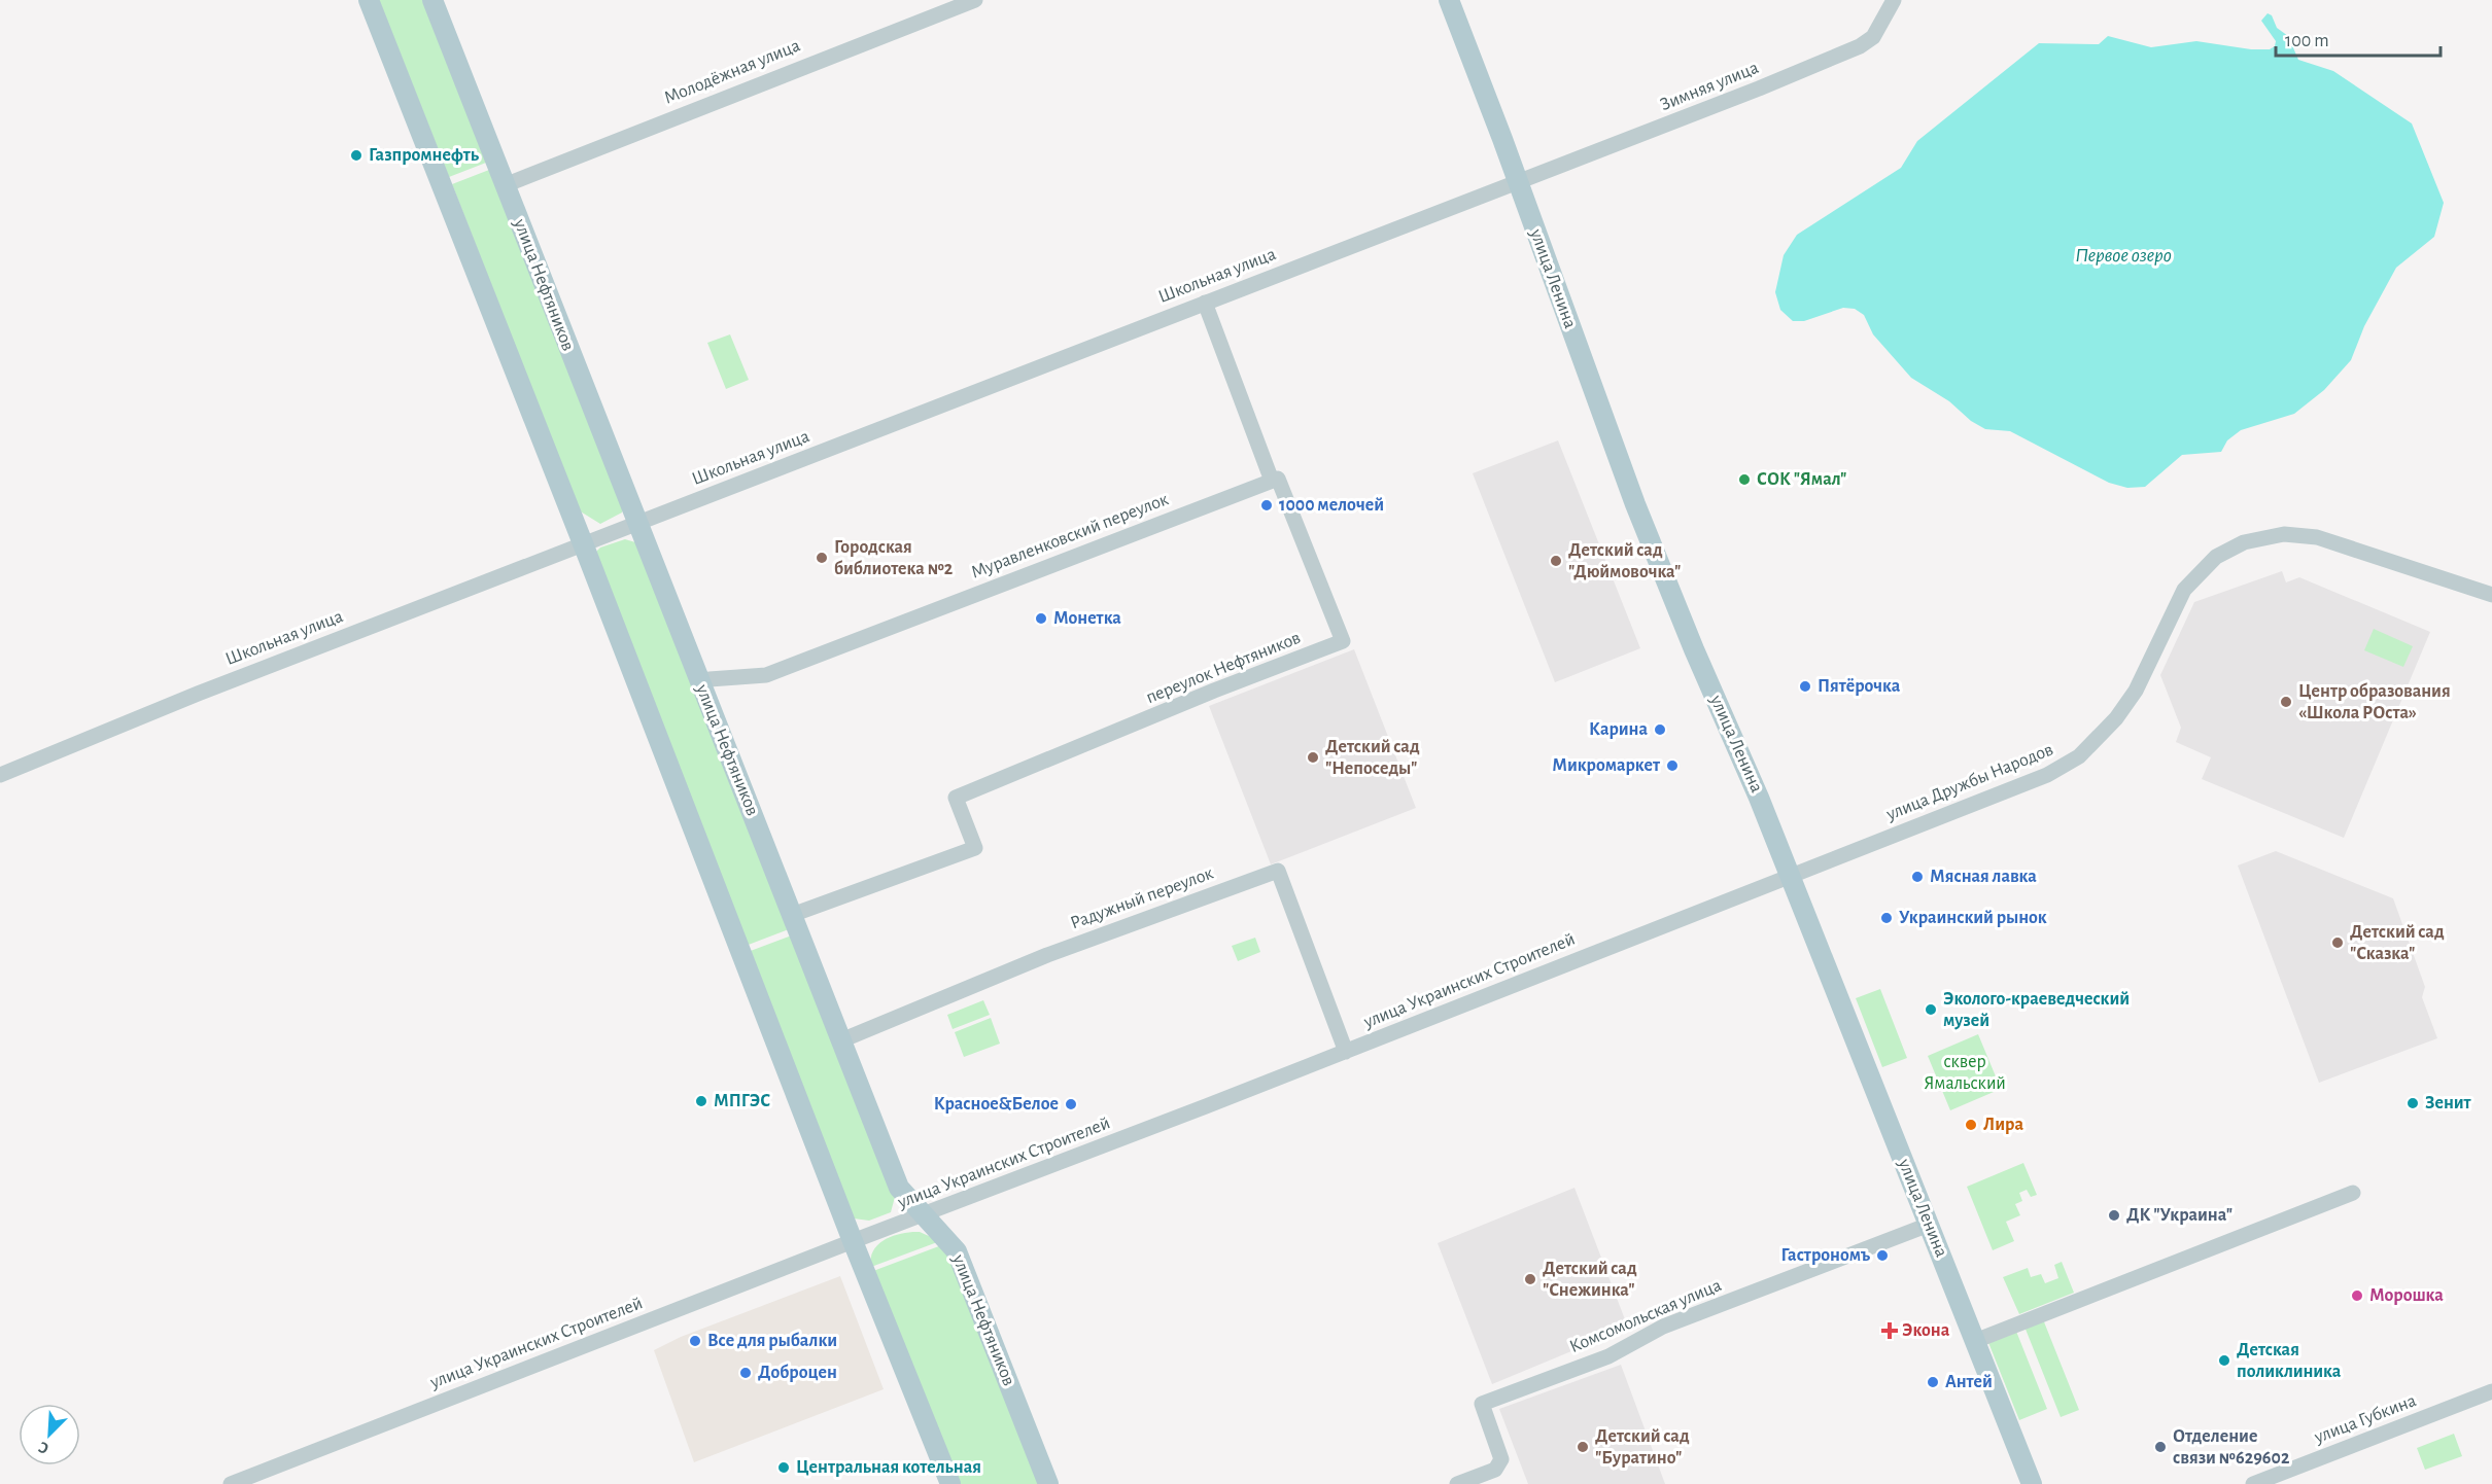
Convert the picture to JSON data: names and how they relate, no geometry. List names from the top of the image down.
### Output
{
  "streets": {
    "main road": ["улица Ленина", "улица Нефтяников"],
    "street": [
      "Молодёжная улица",
      "Зимняя улица",
      "Школьная улица",
      "Муравленковский переулок",
      "переулок Нефтяников",
      "улица Дружбы Народов",
      "Радужный переулок",
      "улица Украинских Строителей",
      "Комсомольская улица",
      "улица Губкина"
    ]
  },
  "crossings": [
    ["Молодёжная улица", "улица Нефтяников"],
    ["Зимняя улица", "Школьная улица"],
    ["Зимняя улица", "улица Ленина"],
    ["Школьная улица", "улица Ленина"],
    ["Школьная улица", "улица Нефтяников"],
    ["Школьная улица", "переулок Нефтяников"],
    ["улица Ленина", "улица Дружбы Народов"],
    ["улица Ленина", "улица Украинских Строителей"],
    ["улица Ленина", "Комсомольская улица"],
    ["улица Нефтяников", "Муравленковский переулок"],
    ["улица Нефтяников", "переулок Нефтяников"],
    ["улица Нефтяников", "Радужный переулок"],
    ["улица Нефтяников", "улица Украинских Строителей"],
    ["Муравленковский переулок", "переулок Нефтяников"],
    ["улица Дружбы Народов", "улица Украинских Строителей"],
    ["Радужный переулок", "улица Украинских Строителей"]
  ],
  "water": ["Первое озеро"],
  "parks": ["сквер Ямальский"],
  "places": {
    "other": [
      "Газпромнефть",
      "СОК \"Ямал\"",
      "1000 мелочей",
      "Городская библиотека №2",
      "Детский сад \"Дюймовочка\"",
      "Монетка",
      "Пятёрочка",
      "Центр образования «Школа РОста»",
      "Карина",
      "Детский сад \"Непоседы\"",
      "Микромаркет",
      "Мясная лавка",
      "Украинский рынок",
      "Детский сад \"Сказка\"",
      "Эколого-краеведческий музей",
      "МПГЭС",
      "Зенит",
      "Красное&Белое",
      "Лира",
      "ДК \"Украина\"",
      "Гастрономъ",
      "Детский сад \"Снежинка\"",
      "Морошка",
      "Все для рыбалки",
      "Детская поликлиника",
      "Доброцен",
      "Антей",
      "Детский сад \"Буратино\"",
      "Отделение связи №629602",
      "Центральная котельная"
    ],
    "health": ["Экона"]
  },
  "scale_bar": "100 m",
  "north": "bottom left"
}
